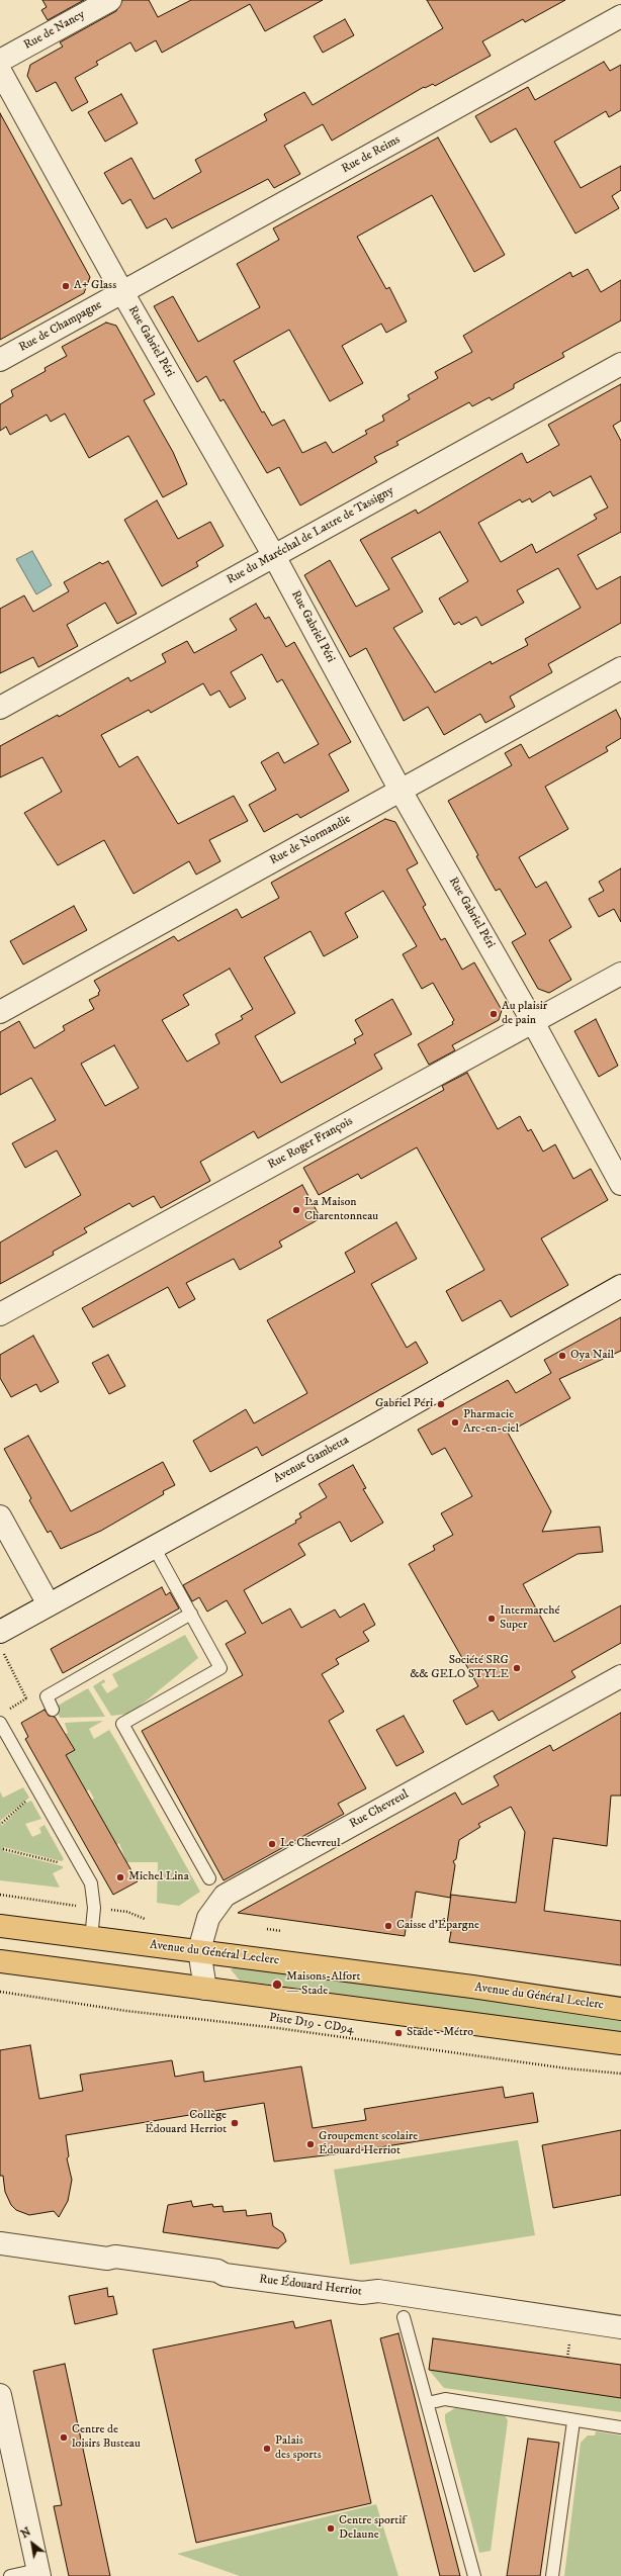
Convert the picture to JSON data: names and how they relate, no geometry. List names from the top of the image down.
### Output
{
  "streets": {
    "main road": ["Avenue du Général Leclerc"],
    "street": [
      "Rue de Nancy",
      "Rue de Reims",
      "Rue de Champagne",
      "Rue Gabriel Péri",
      "Rue du Maréchal de Lattre de Tassigny",
      "Rue de Normandie",
      "Rue Roger François",
      "Avenue Gambetta",
      "Rue Chevreul",
      "Rue Édouard Herriot"
    ],
    "path": ["Piste D19 - CD94"]
  },
  "crossings": [
    ["Rue de Reims", "Rue de Champagne"],
    ["Rue de Reims", "Rue Gabriel Péri"],
    ["Rue de Champagne", "Rue Gabriel Péri"],
    ["Rue Gabriel Péri", "Rue du Maréchal de Lattre de Tassigny"],
    ["Rue Gabriel Péri", "Rue de Normandie"],
    ["Rue Gabriel Péri", "Rue Roger François"],
    ["Rue Chevreul", "Avenue du Général Leclerc"]
  ],
  "places": [
    "A+ Glass",
    "Au plaisir de pain",
    "La Maison Charentonneau",
    "Oya Nail",
    "Gabriel Péri",
    "Pharmacie Arc-en-ciel",
    "Intermarché Super",
    "Société SRG && GELO STYLE",
    "Le Chevreul",
    "Michel Lina",
    "Caisse d'Épargne",
    "Maisons-Alfort — Stade",
    "Stade - Métro",
    "Collège Édouard Herriot",
    "Groupement scolaire Édouard Herriot",
    "Centre de loisirs Busteau",
    "Palais des sports",
    "Centre sportif Delaune"
  ],
  "north": "top left"
}
